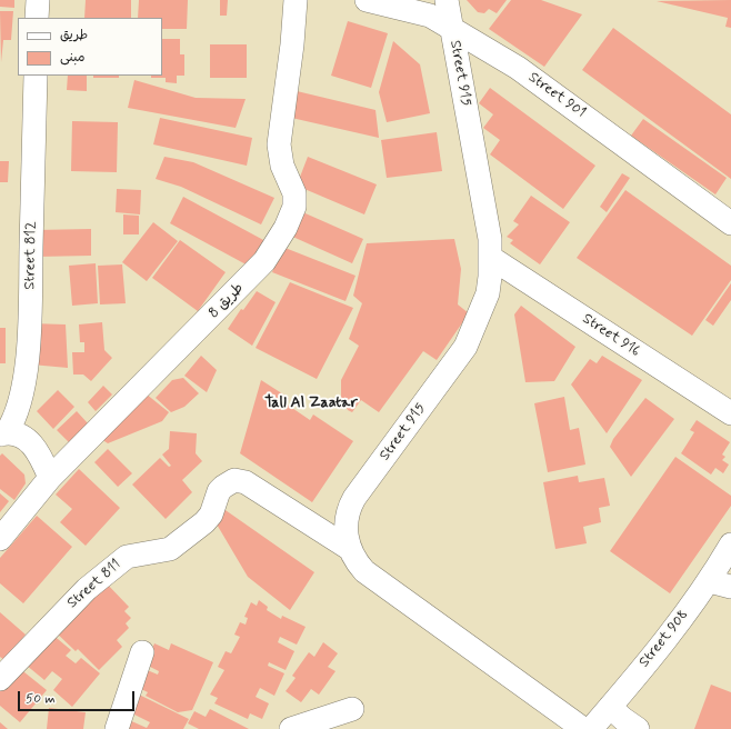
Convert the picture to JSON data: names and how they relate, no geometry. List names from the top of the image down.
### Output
{
  "streets": {
    "street": [
      "Street 915",
      "Street 901",
      "Street 812",
      "طريق 8",
      "Street 916",
      "Street 811",
      "Street 908"
    ]
  },
  "crossings": [
    ["Street 915", "Street 901"],
    ["Street 915", "Street 916"],
    ["Street 915", "Street 811"]
  ],
  "districts": ["Tall Al Zaatar"],
  "legend": ["طريق", "مبنى"],
  "scale_bar": "50 m"
}
